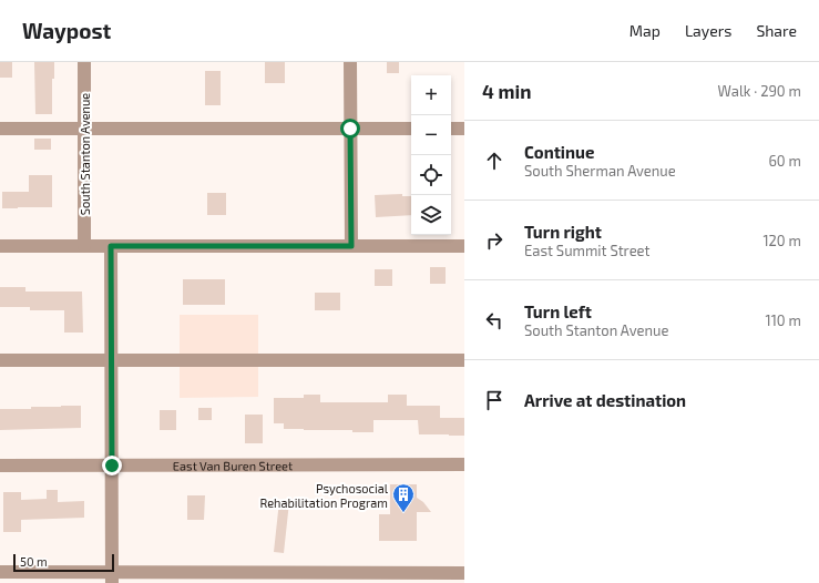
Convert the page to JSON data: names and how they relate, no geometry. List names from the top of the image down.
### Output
{
  "streets": {
    "street": ["South Stanton Avenue", "East Van Buren Street"]
  },
  "places": {
    "building": ["Psychosocial Rehabilitation Program"]
  },
  "scale_bar": "50 m",
  "page": {
    "header": "Waypost",
    "nav": ["Map", "Layers", "Share"],
    "heading": ["4 min", "Walk · 290 m"],
    "map_buttons": ["+", "−"],
    "list": [
      ["Continue", "South Sherman Avenue", "60 m"],
      ["Turn right", "East Summit Street", "120 m"],
      ["Turn left", "South Stanton Avenue", "110 m"],
      "Arrive at destination"
    ],
    "scale": "50 m"
  }
}
